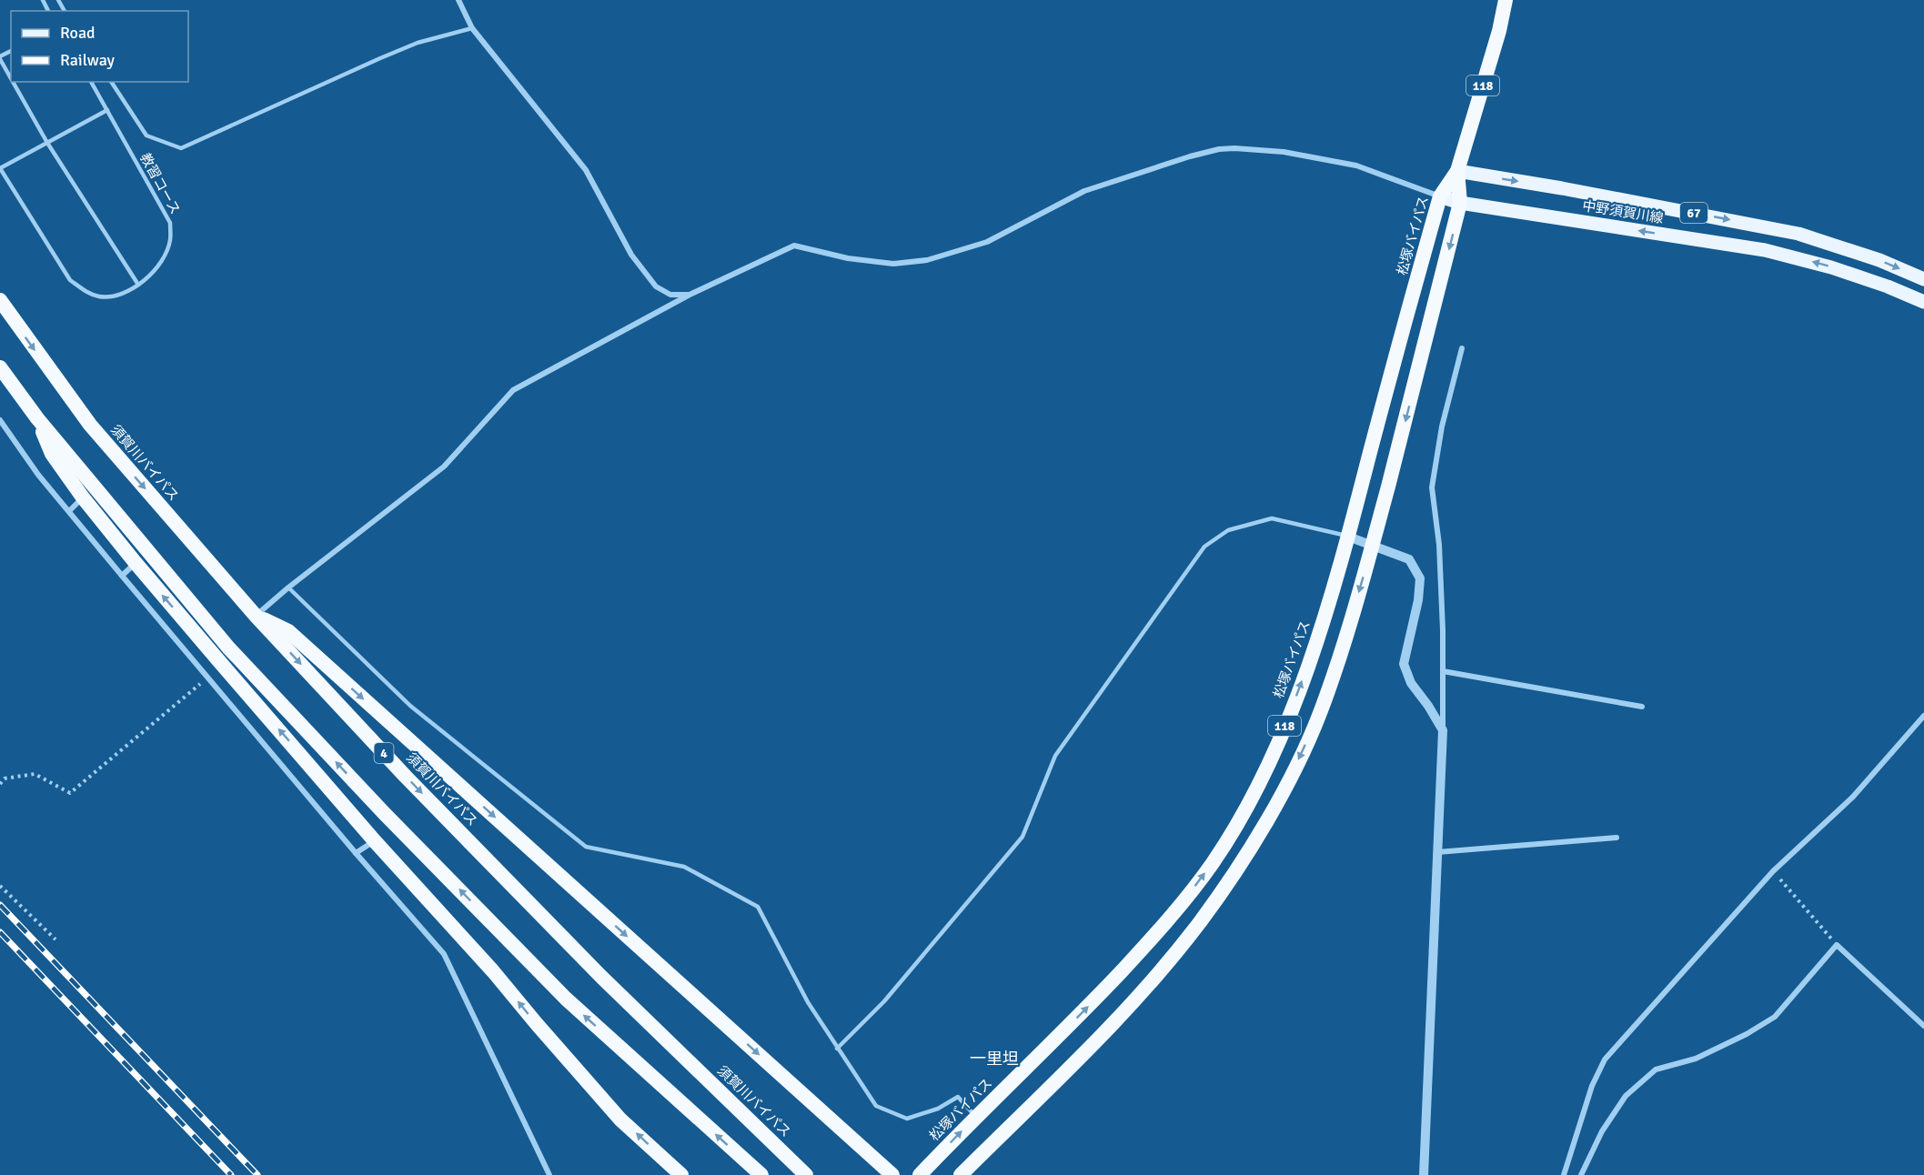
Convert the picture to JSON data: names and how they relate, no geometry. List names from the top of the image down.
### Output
{
  "streets": {
    "highway": [
      "118",
      "松塚バイパス",
      "須賀川バイパス",
      "4"
    ],
    "main road": ["中野須賀川線", "67"],
    "lane": ["教習コース"]
  },
  "crossings": [
    ["中野須賀川線", "松塚バイパス"]
  ],
  "districts": ["一里坦"],
  "legend": ["Road", "Railway"]
}
